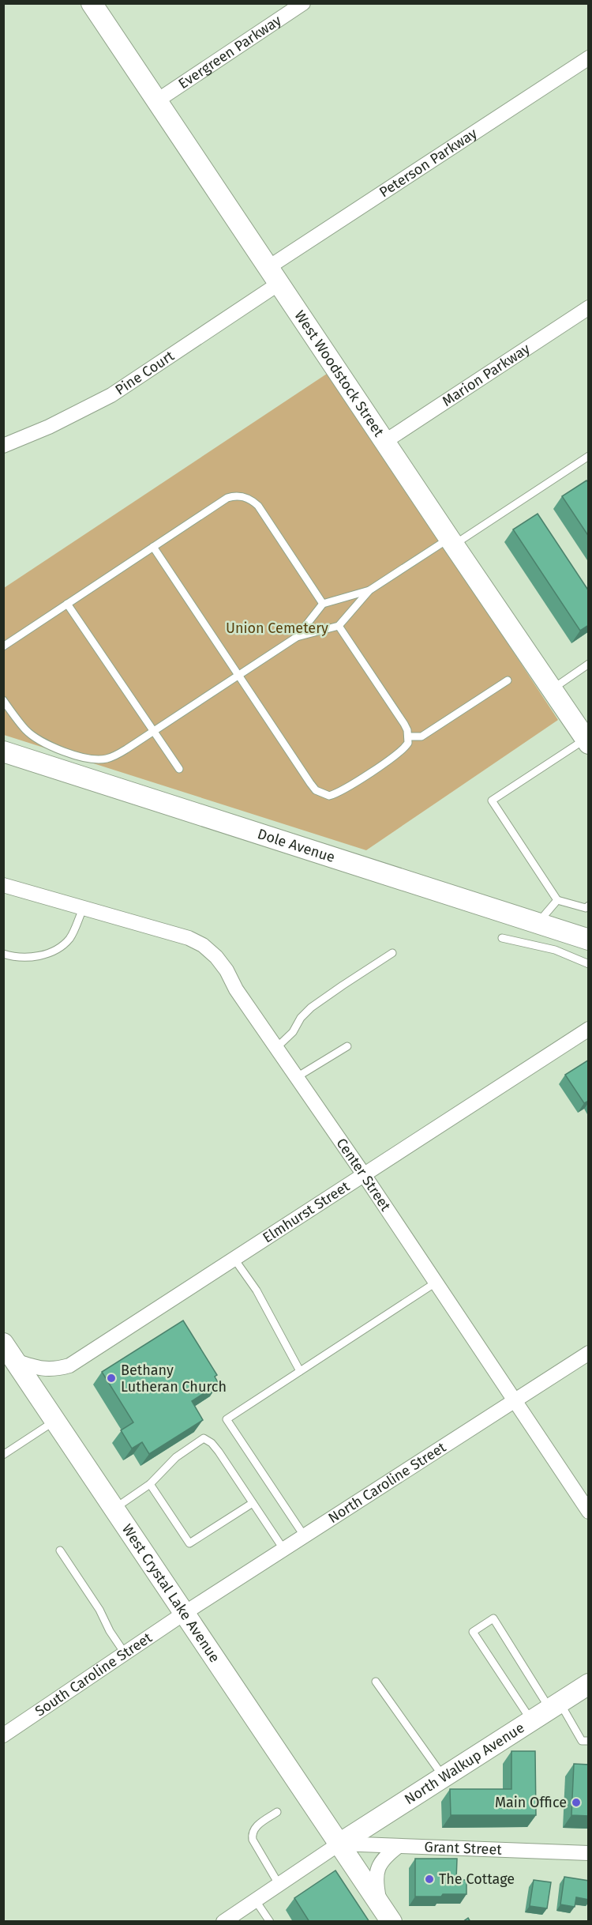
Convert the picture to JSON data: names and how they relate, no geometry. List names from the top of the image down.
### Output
{
  "streets": {
    "street": [
      "Evergreen Parkway",
      "Peterson Parkway",
      "Pine Court",
      "West Woodstock Street",
      "Marion Parkway",
      "Dole Avenue",
      "Center Street",
      "Elmhurst Street",
      "North Caroline Street",
      "West Crystal Lake Avenue",
      "South Caroline Street",
      "North Walkup Avenue",
      "Grant Street"
    ]
  },
  "crossings": [
    ["Evergreen Parkway", "West Woodstock Street"],
    ["Peterson Parkway", "Pine Court"],
    ["Peterson Parkway", "West Woodstock Street"],
    ["Pine Court", "West Woodstock Street"],
    ["West Woodstock Street", "Marion Parkway"],
    ["Center Street", "Elmhurst Street"],
    ["Center Street", "North Caroline Street"],
    ["Elmhurst Street", "West Crystal Lake Avenue"],
    ["North Caroline Street", "West Crystal Lake Avenue"],
    ["North Caroline Street", "South Caroline Street"],
    ["West Crystal Lake Avenue", "South Caroline Street"],
    ["West Crystal Lake Avenue", "North Walkup Avenue"],
    ["West Crystal Lake Avenue", "Grant Street"],
    ["North Walkup Avenue", "Grant Street"]
  ],
  "parks": ["Union Cemetery"],
  "places": ["Bethany Lutheran Church", "Main Office", "The Cottage"]
}
